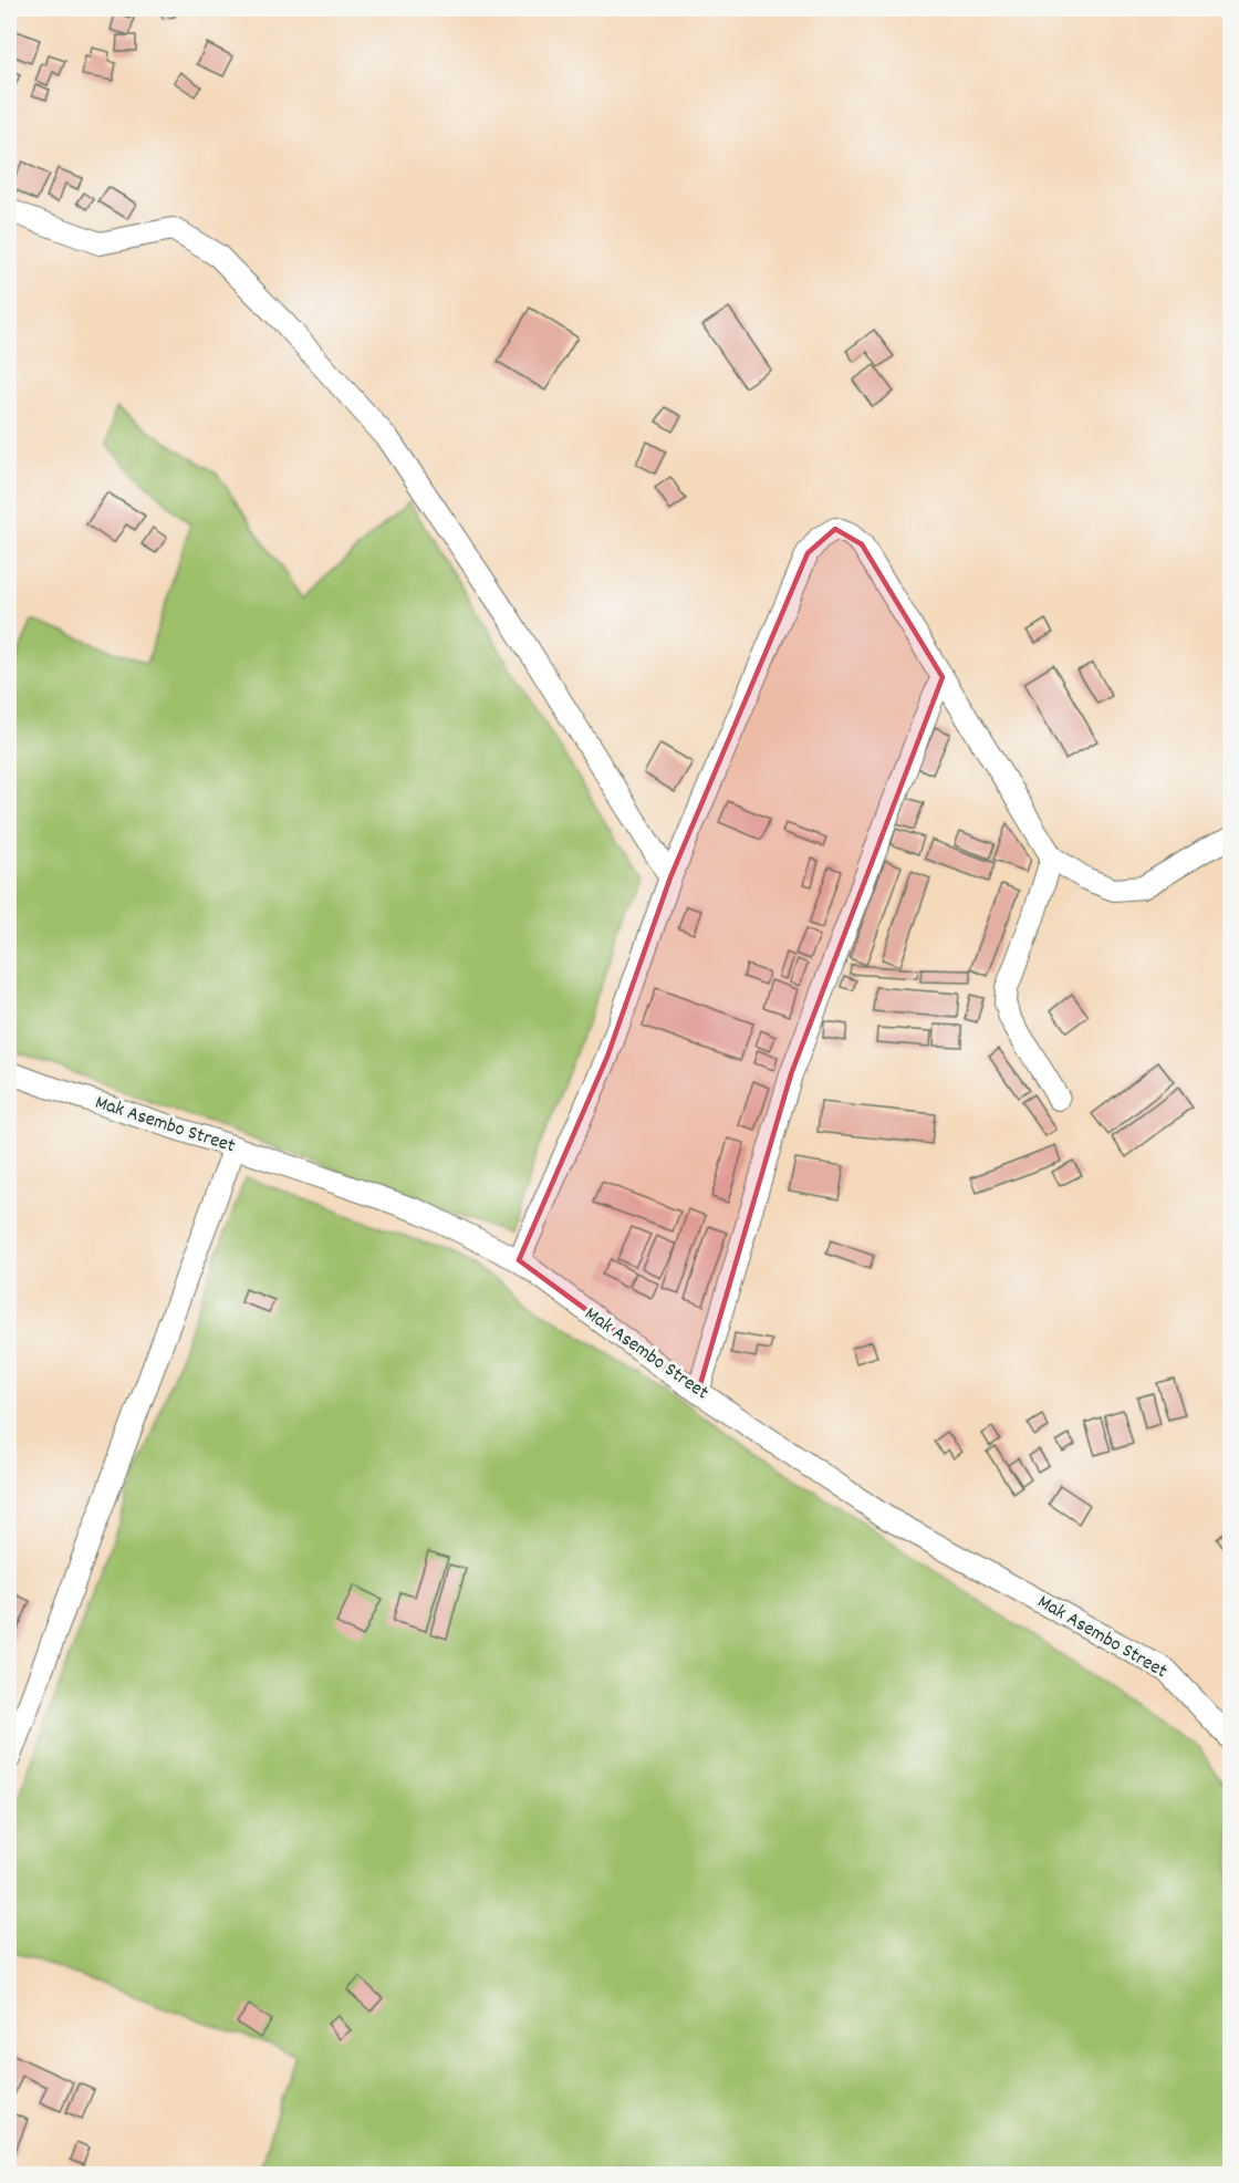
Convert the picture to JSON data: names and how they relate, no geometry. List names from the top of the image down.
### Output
{
  "streets": {
    "street": ["Mak Asembo Street"]
  }
}
